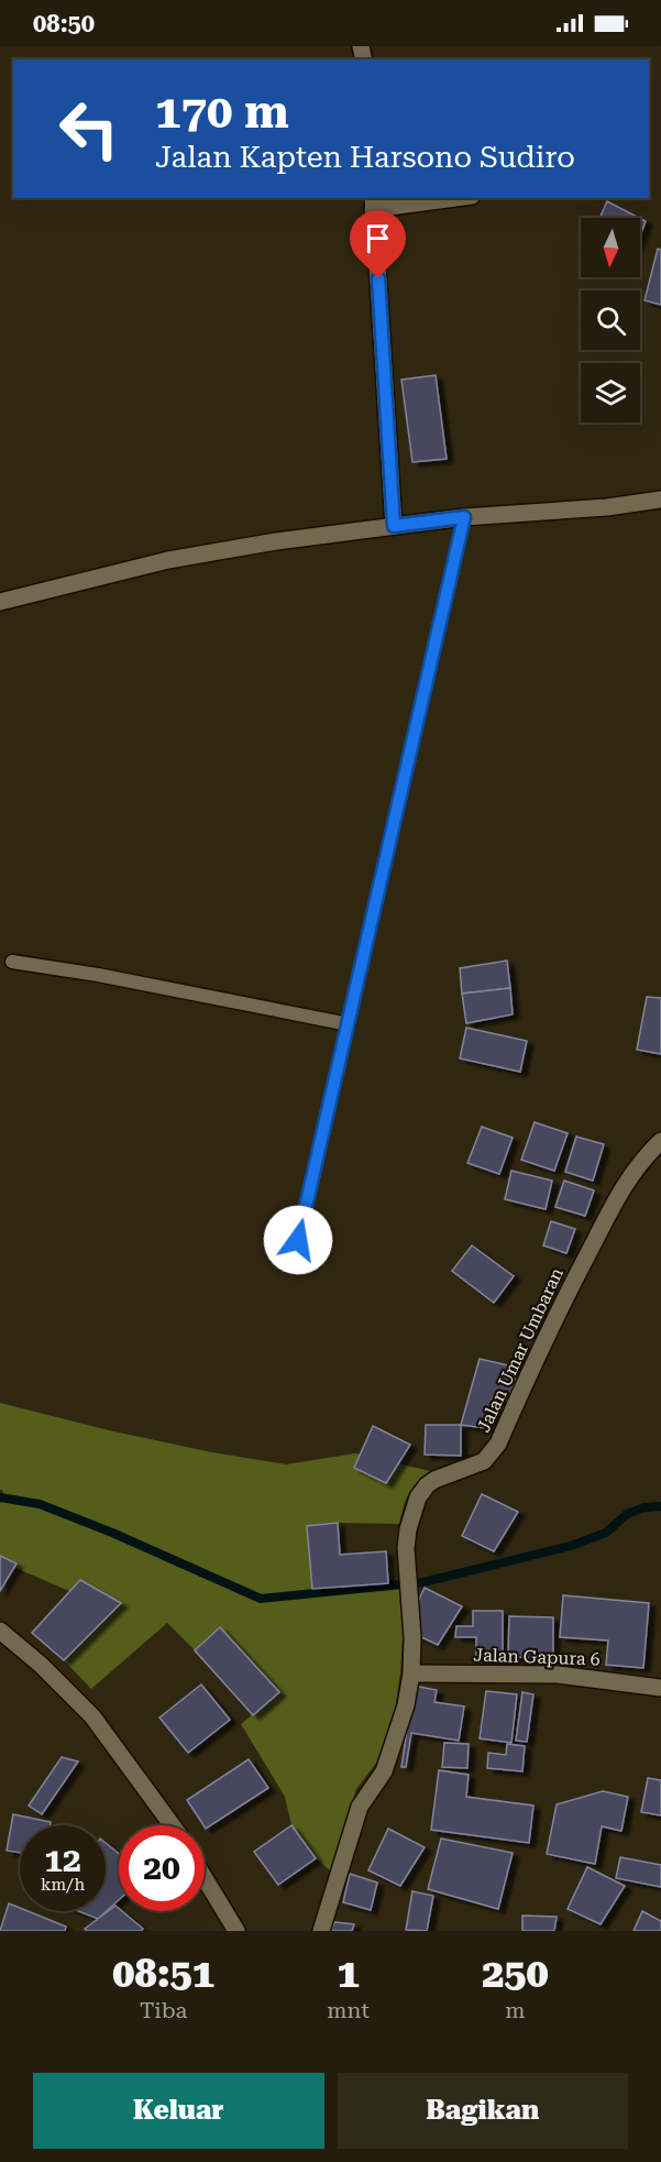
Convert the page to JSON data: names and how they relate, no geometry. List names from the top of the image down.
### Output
{
  "streets": {
    "street": ["Jalan Umar Umbaran", "Jalan Gapura 6"]
  },
  "crossings": [
    ["Jalan Umar Umbaran", "Jalan Gapura 6"]
  ],
  "north": "bottom",
  "page": {
    "status": "08:50",
    "turn": ["170 m", "Jalan Kapten Harsono Sudiro"],
    "speed": "12 km/h",
    "limit": "20",
    "eta": [
      "08:51",
      "Tiba",
      "1",
      "mnt",
      "250",
      "m"
    ],
    "buttons": ["Keluar", "Bagikan"]
  }
}
